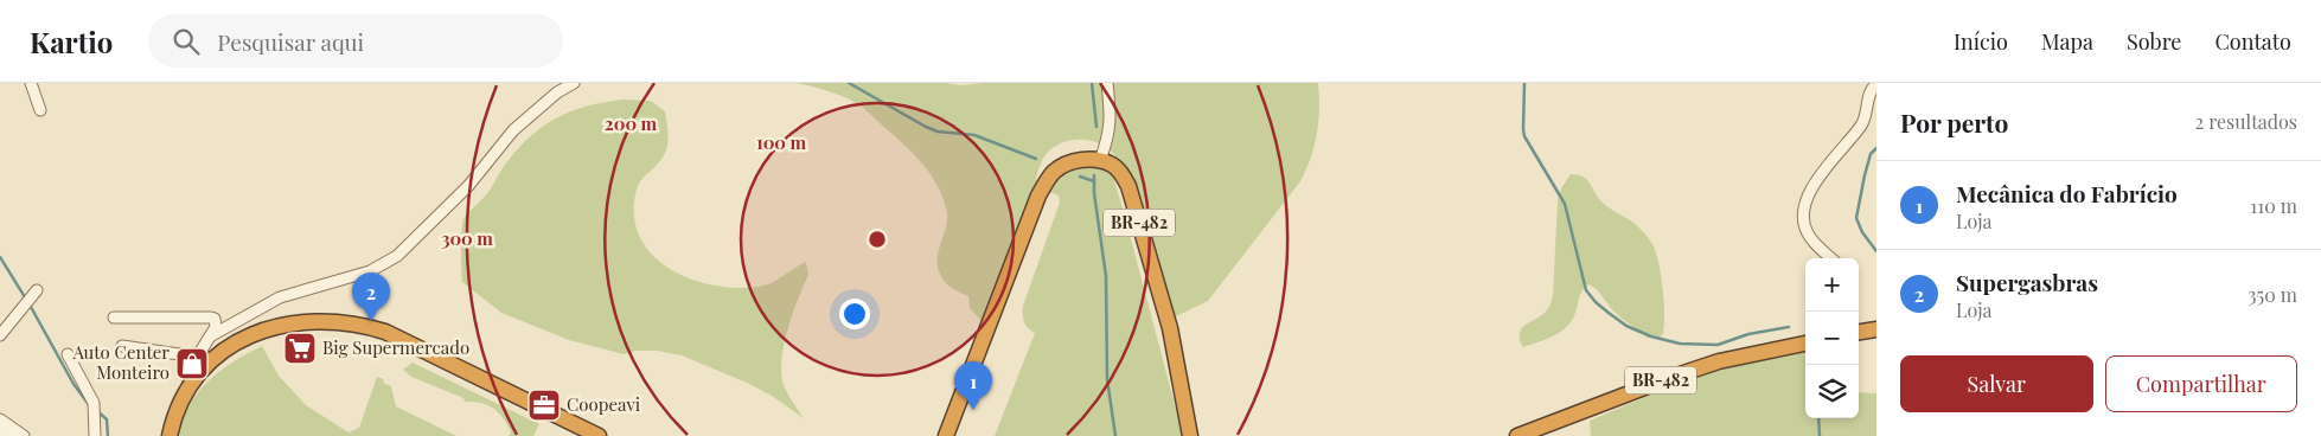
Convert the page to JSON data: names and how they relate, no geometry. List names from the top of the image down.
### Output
{
  "streets": {
    "highway": ["BR-482"]
  },
  "places": {
    "supermarket": ["Big Supermercado"],
    "shop": ["Auto Center Monteiro"],
    "office": ["Coopeavi"]
  },
  "page": {
    "header": "Kartio",
    "search": "Pesquisar aqui",
    "nav": [
      "Início",
      "Mapa",
      "Sobre",
      "Contato"
    ],
    "heading": ["Por perto", "2 resultados"],
    "list": [
      {
        "mark": "1",
        "name": "Mecânica do Fabrício",
        "note": "Loja",
        "value": "110 m"
      },
      {
        "mark": "2",
        "name": "Supergasbras",
        "note": "Loja",
        "value": "350 m"
      }
    ],
    "map_buttons": ["+", "−"],
    "pins": ["2", "1"],
    "buttons": ["Salvar", "Compartilhar"]
  },
  "rings": ["200 m", "100 m", "300 m"]
}
